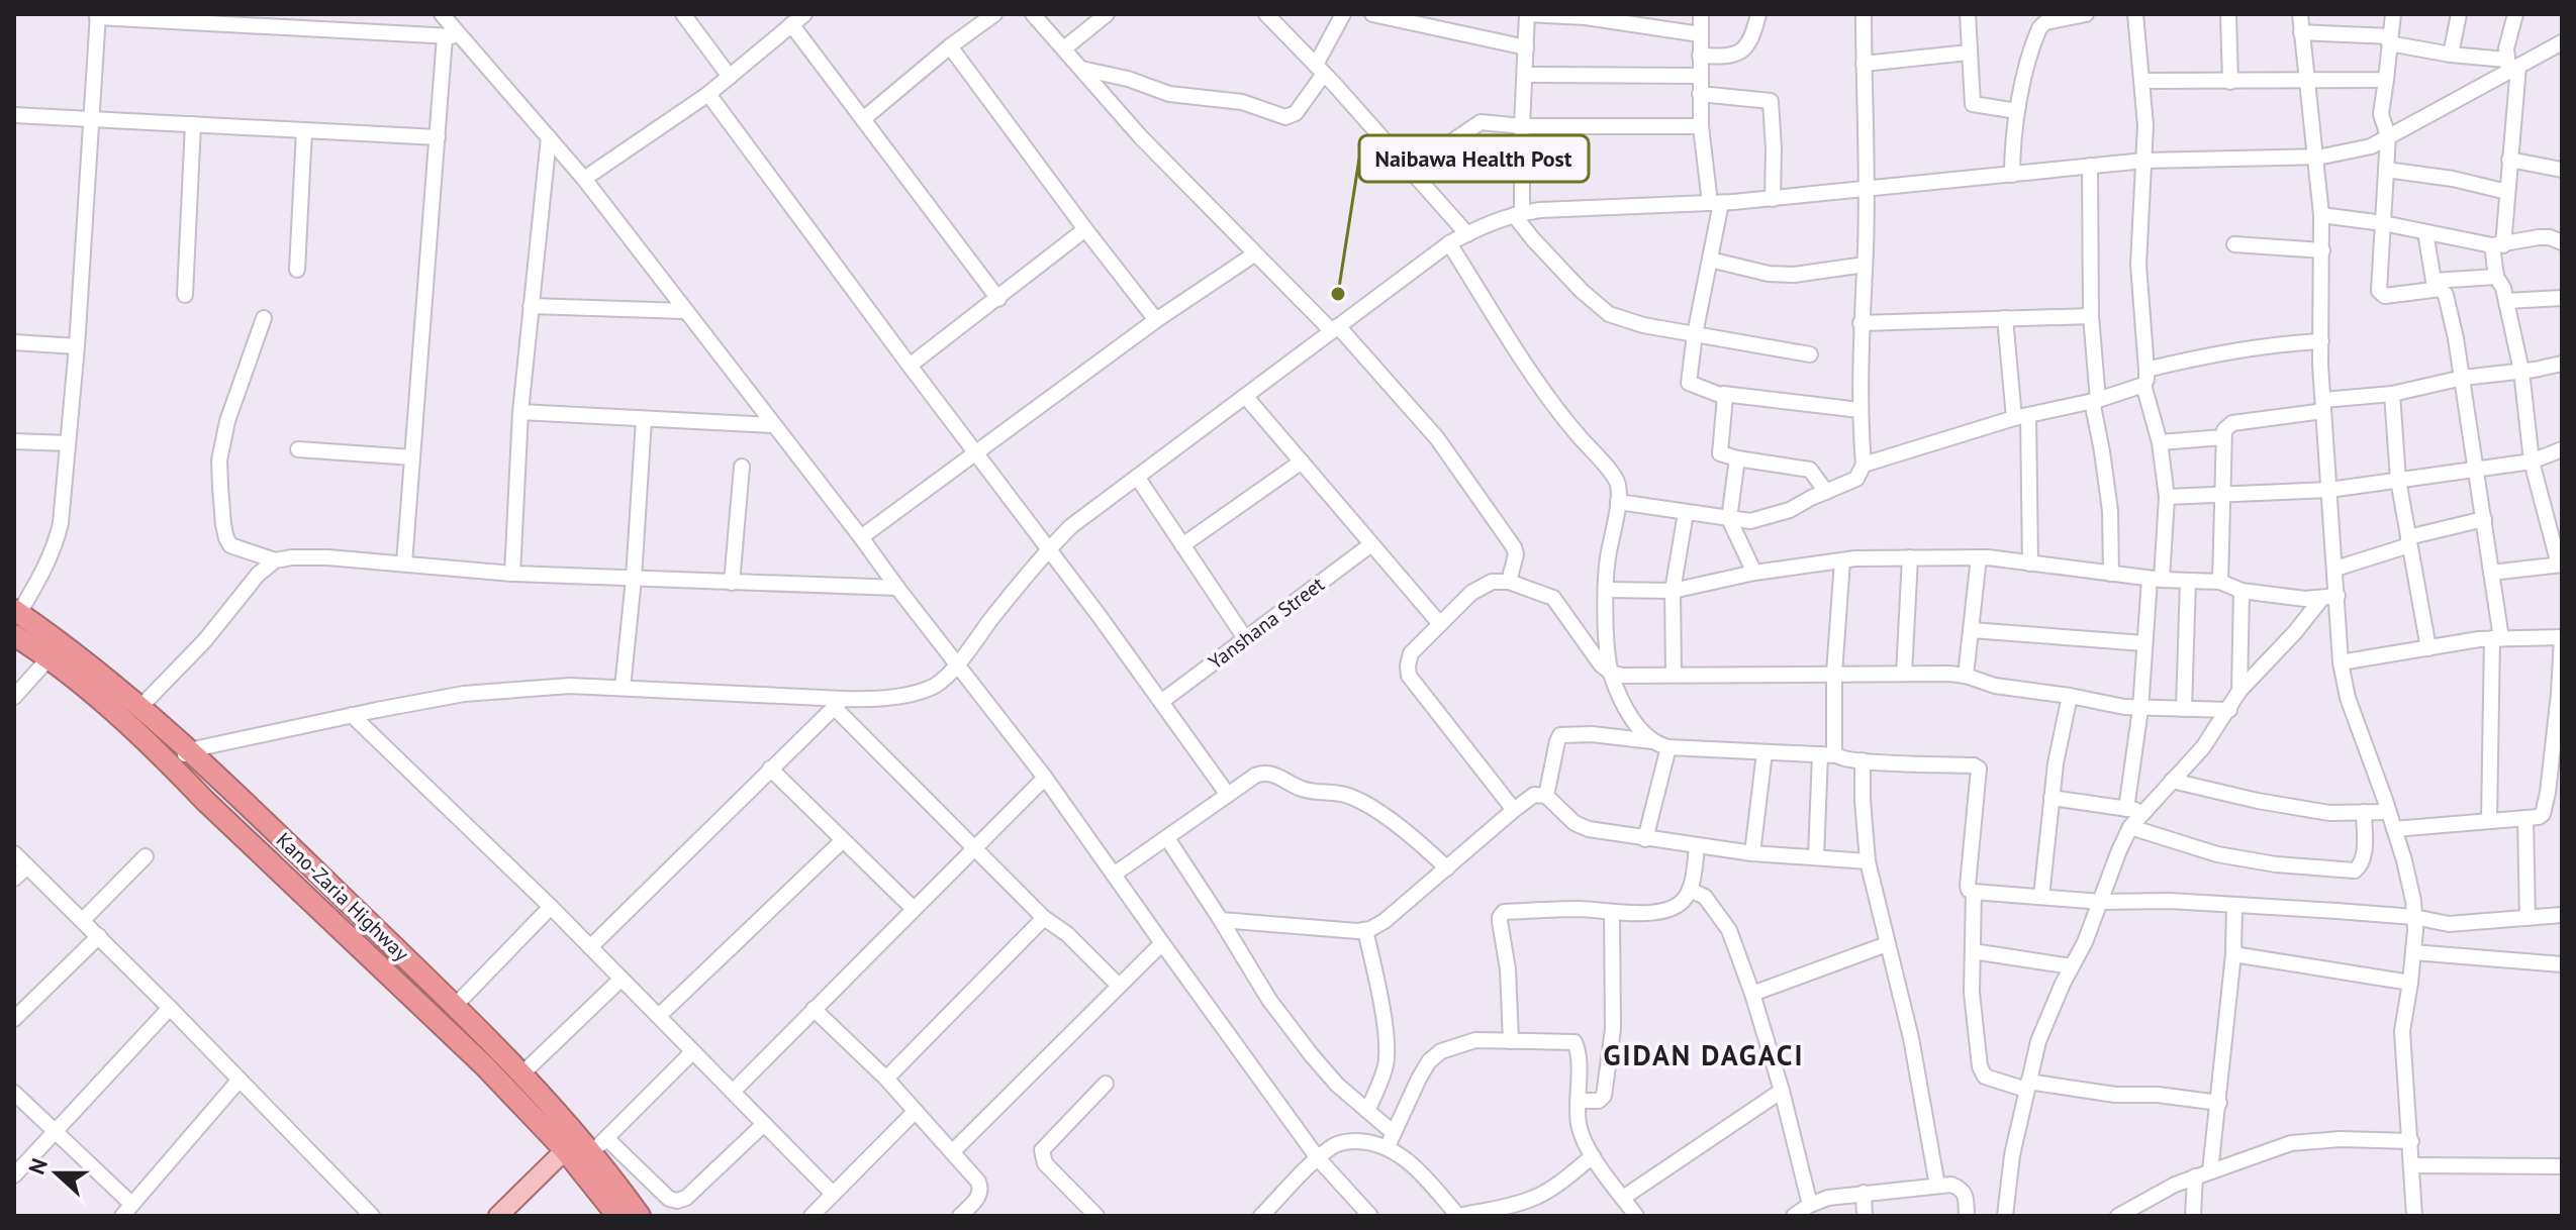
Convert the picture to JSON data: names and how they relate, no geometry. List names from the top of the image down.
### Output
{
  "streets": {
    "highway": ["Kano-Zaria Highway"],
    "street": ["Yanshana Street"]
  },
  "districts": ["GIDAN DAGACI"],
  "places": ["Naibawa Health Post"],
  "north": "left"
}
